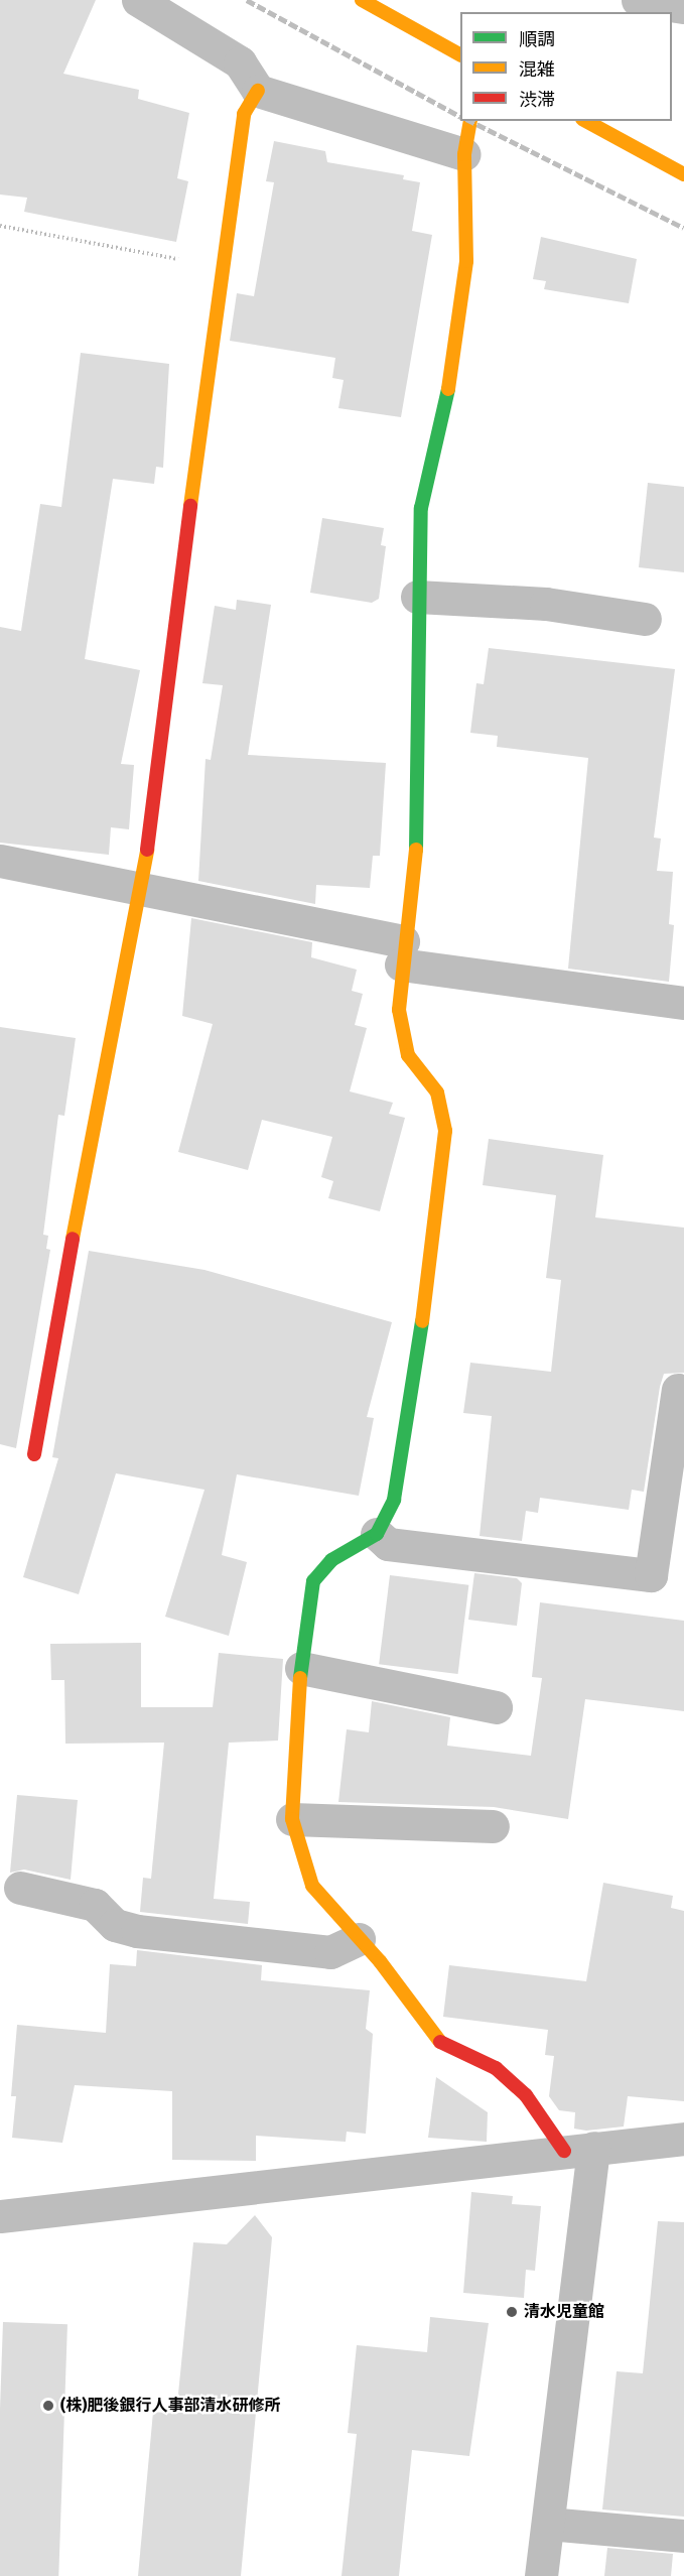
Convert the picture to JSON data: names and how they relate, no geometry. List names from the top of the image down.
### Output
{
  "places": ["清水児童館", "(株)肥後銀行人事部清水研修所"],
  "legend": ["順調", "混雑", "渋滞"]
}
